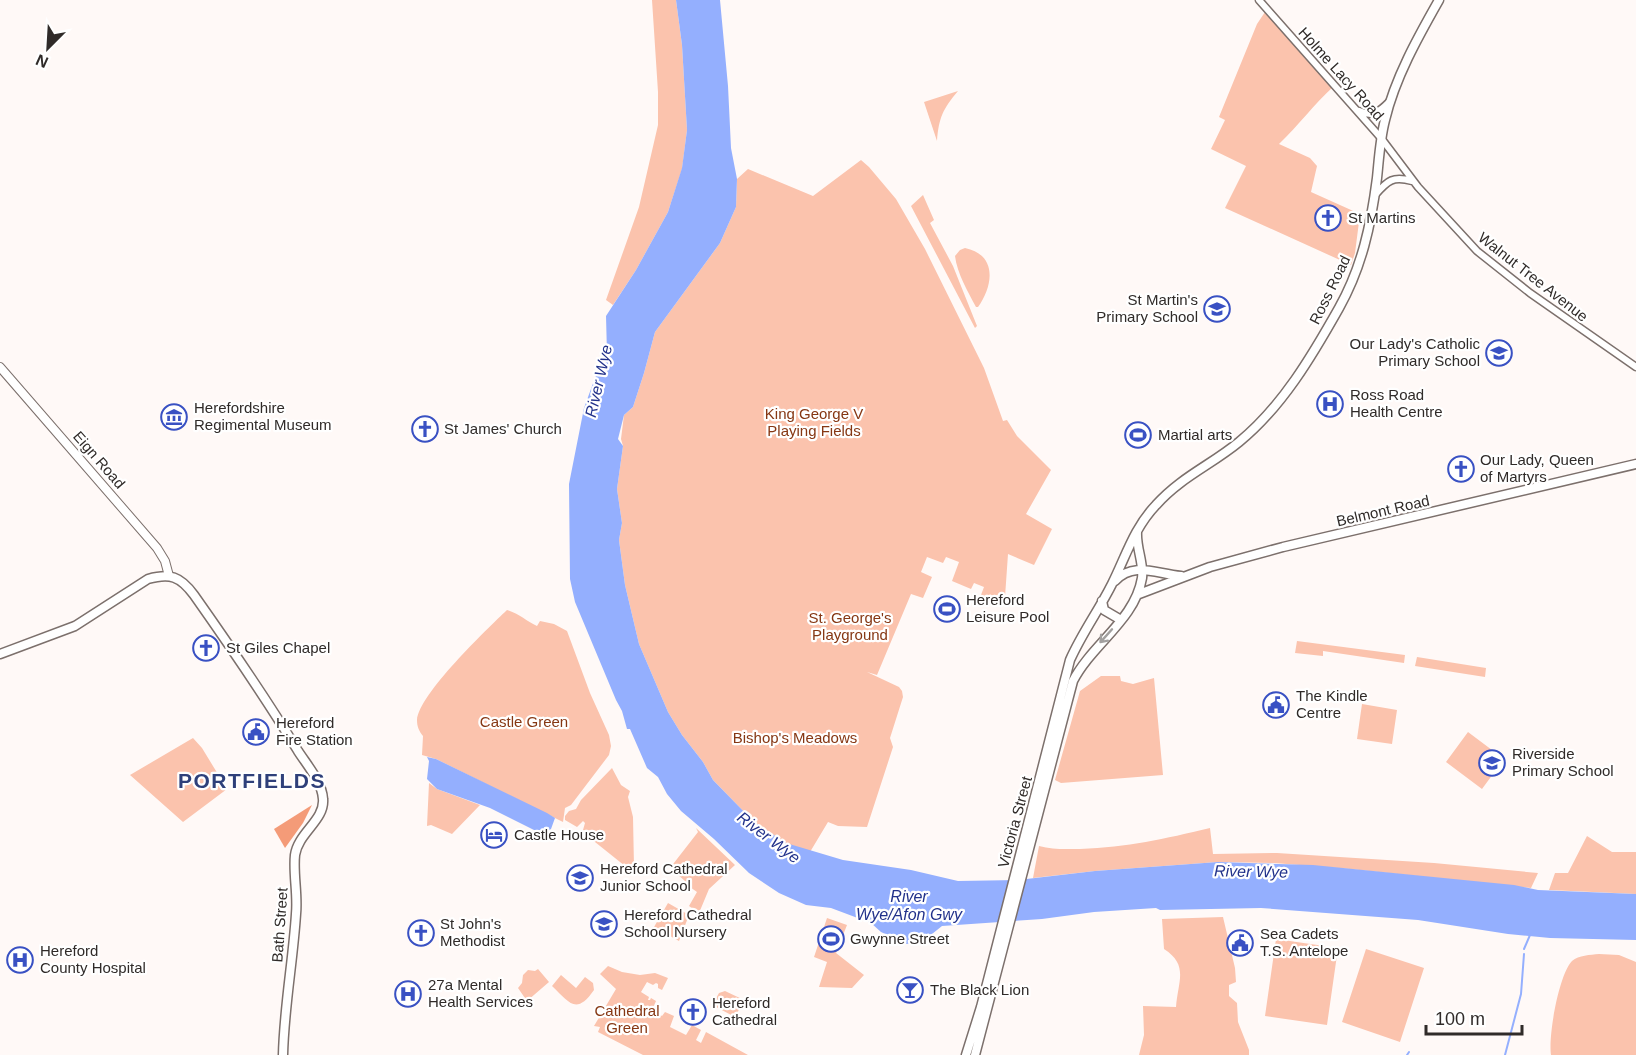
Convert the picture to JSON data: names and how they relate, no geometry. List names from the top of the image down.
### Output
{
  "streets": {
    "highway": [
      "Ross Road",
      "Belmont Road",
      "Victoria Street",
      "Bath Street"
    ],
    "main road": ["Eign Road"],
    "street": ["Holme Lacy Road", "Walnut Tree Avenue"]
  },
  "crossings": [
    ["Holme Lacy Road", "Walnut Tree Avenue"],
    ["Holme Lacy Road", "Ross Road"],
    ["Walnut Tree Avenue", "Ross Road"],
    ["Ross Road", "Victoria Street"],
    ["Eign Road", "Bath Street"],
    ["Belmont Road", "Victoria Street"]
  ],
  "districts": ["PORTFIELDS"],
  "water": ["River Wye", "River Wye/Afon Gwy"],
  "parks": [
    "King George V Playing Fields",
    "St. George's Playground",
    "Castle Green",
    "Bishop's Meadows",
    "Cathedral Green"
  ],
  "places": {
    "church": [
      "St Martins",
      "St James' Church",
      "Our Lady, Queen of Martyrs",
      "St Giles Chapel",
      "St John's Methodist",
      "Hereford Cathedral"
    ],
    "school or university": [
      "St Martin's Primary School",
      "Our Lady's Catholic Primary School",
      "Riverside Primary School",
      "Hereford Cathedral Junior School",
      "Hereford Cathedral School Nursery"
    ],
    "hospital": ["Ross Road Health Centre", "Hereford County Hospital", "27a Mental Health Services"],
    "museum": ["Herefordshire Regimental Museum"],
    "sports": ["Martial arts", "Hereford Leisure Pool", "Gwynne Street"],
    "public building": ["The Kindle Centre", "Hereford Fire Station", "Sea Cadets T.S. Antelope"],
    "hotel": ["Castle House"],
    "bar": ["The Black Lion"]
  },
  "scale_bar": "100 m",
  "north": "bottom left"
}
